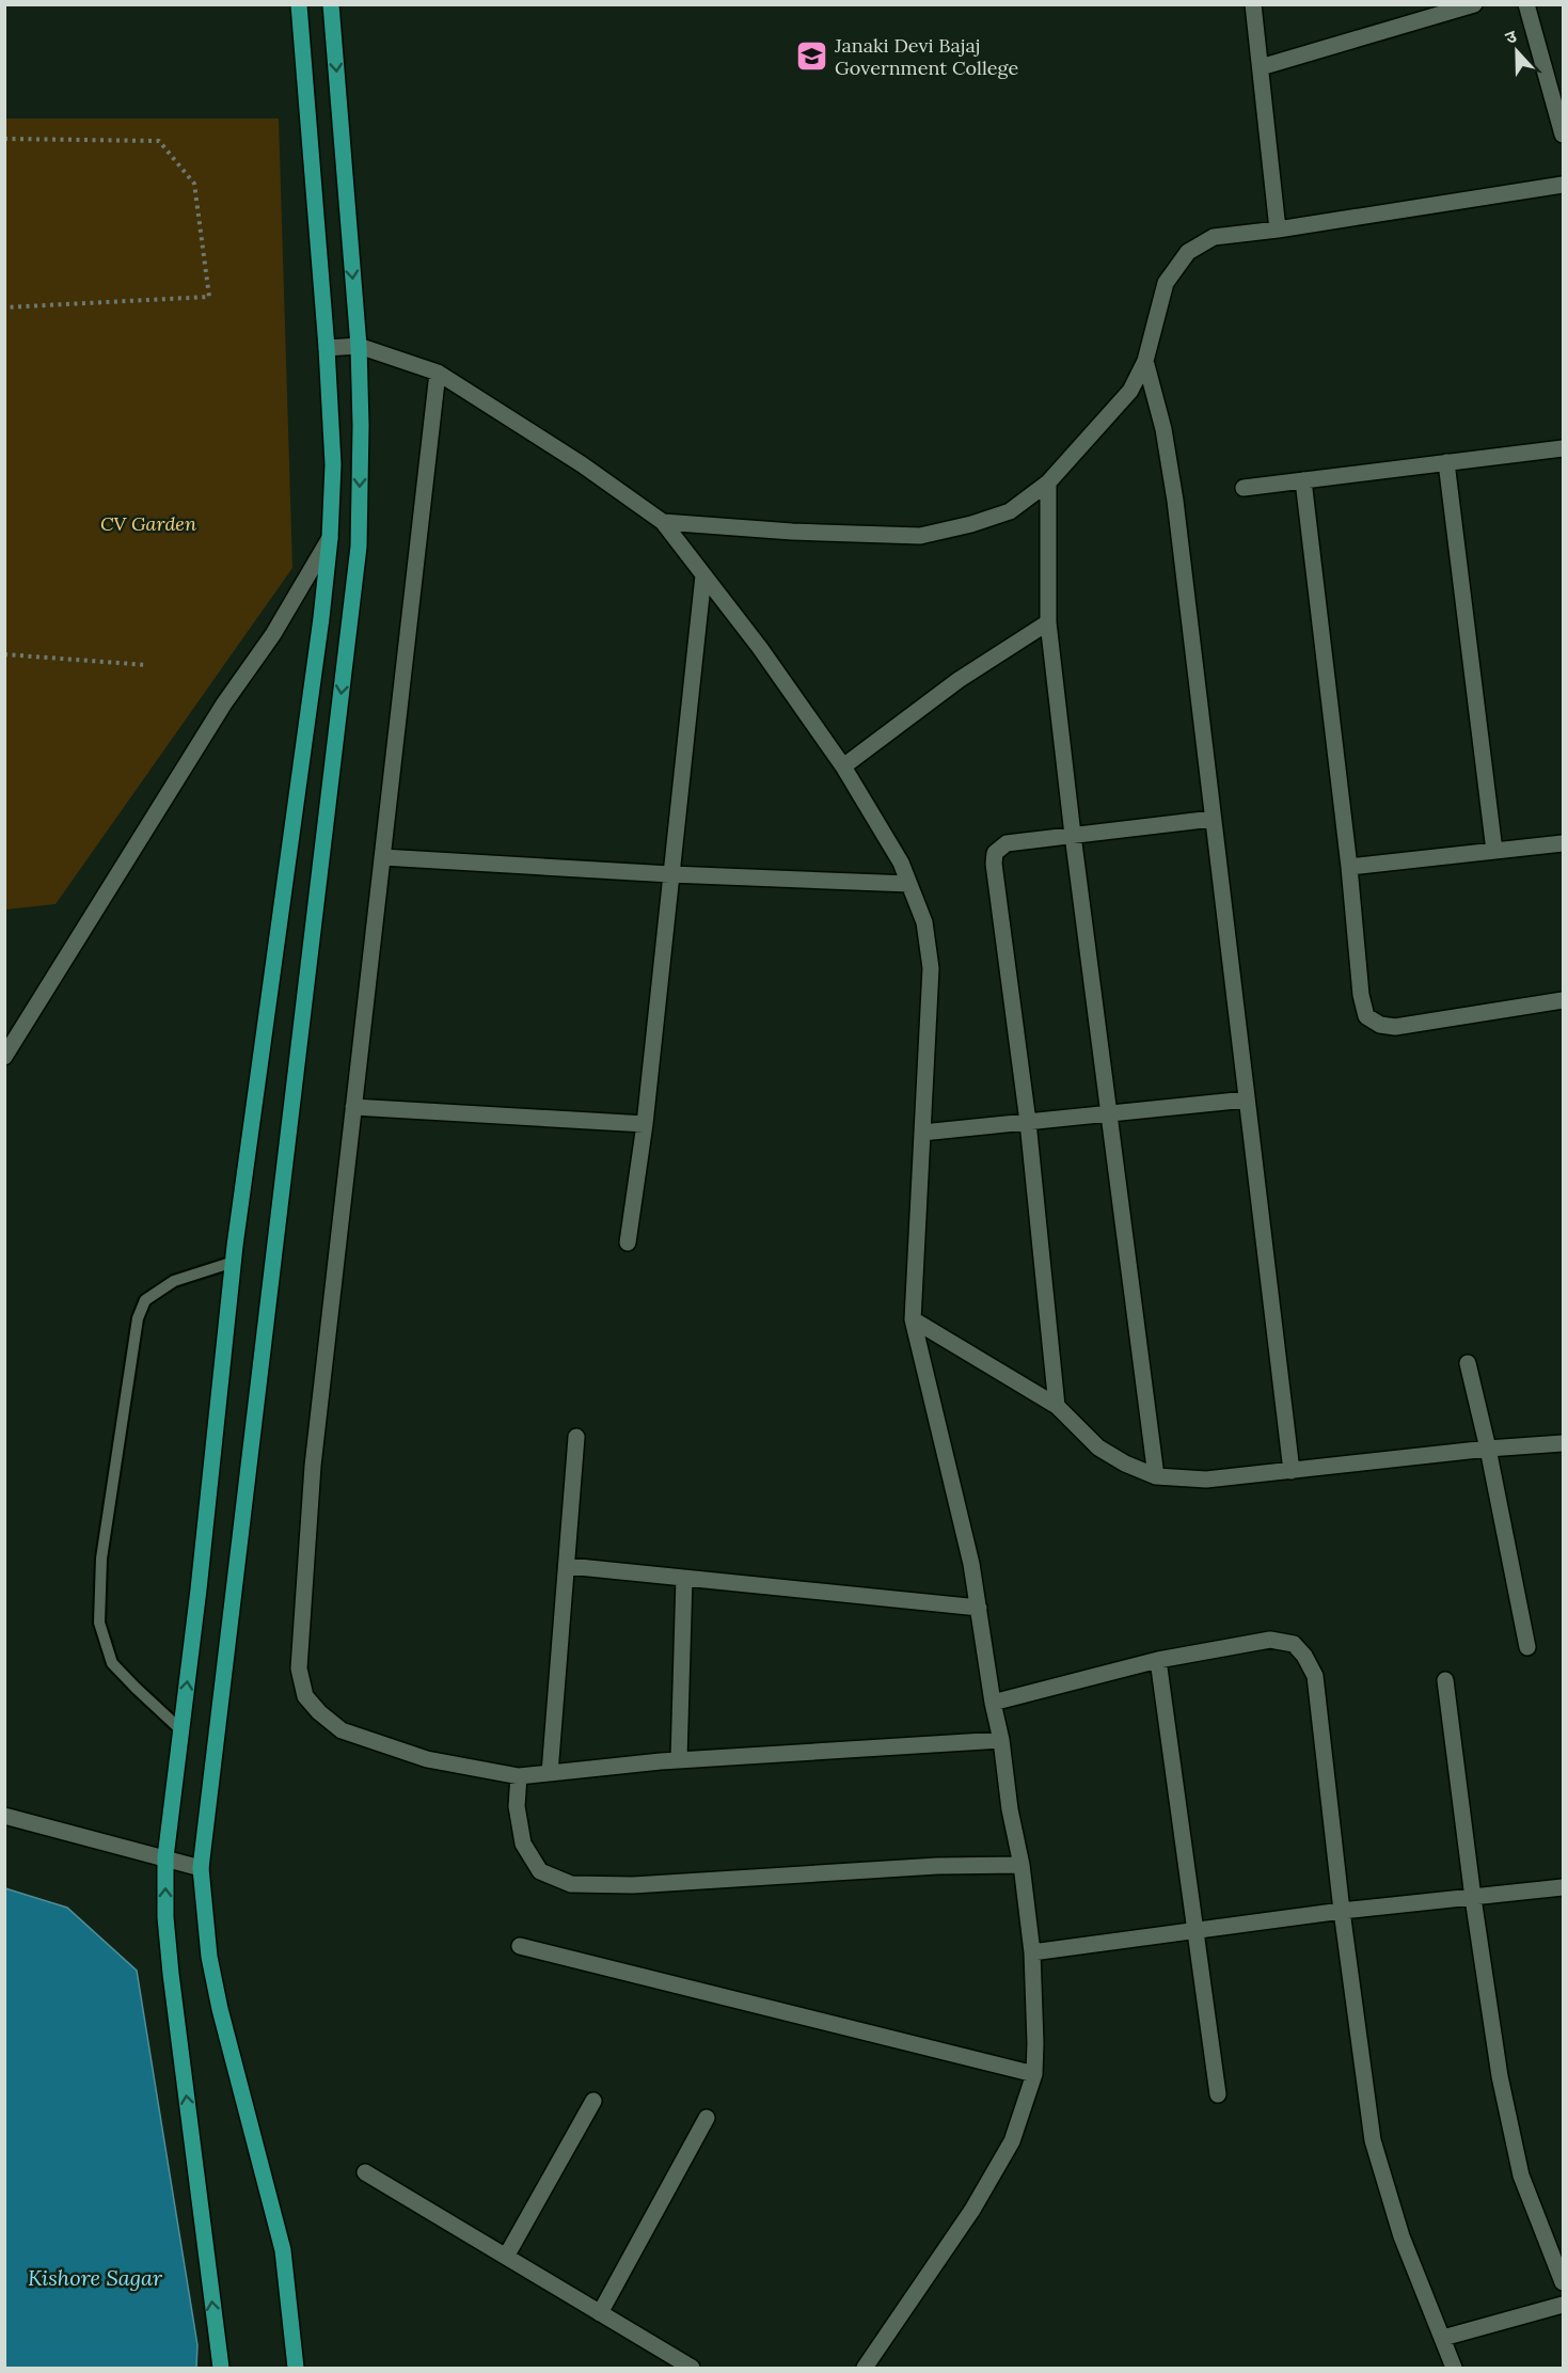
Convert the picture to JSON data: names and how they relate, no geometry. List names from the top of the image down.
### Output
{
  "water": ["Kishore Sagar"],
  "parks": ["CV Garden"],
  "places": {
    "school or university": ["Janaki Devi Bajaj Government College"]
  },
  "north": "top"
}
